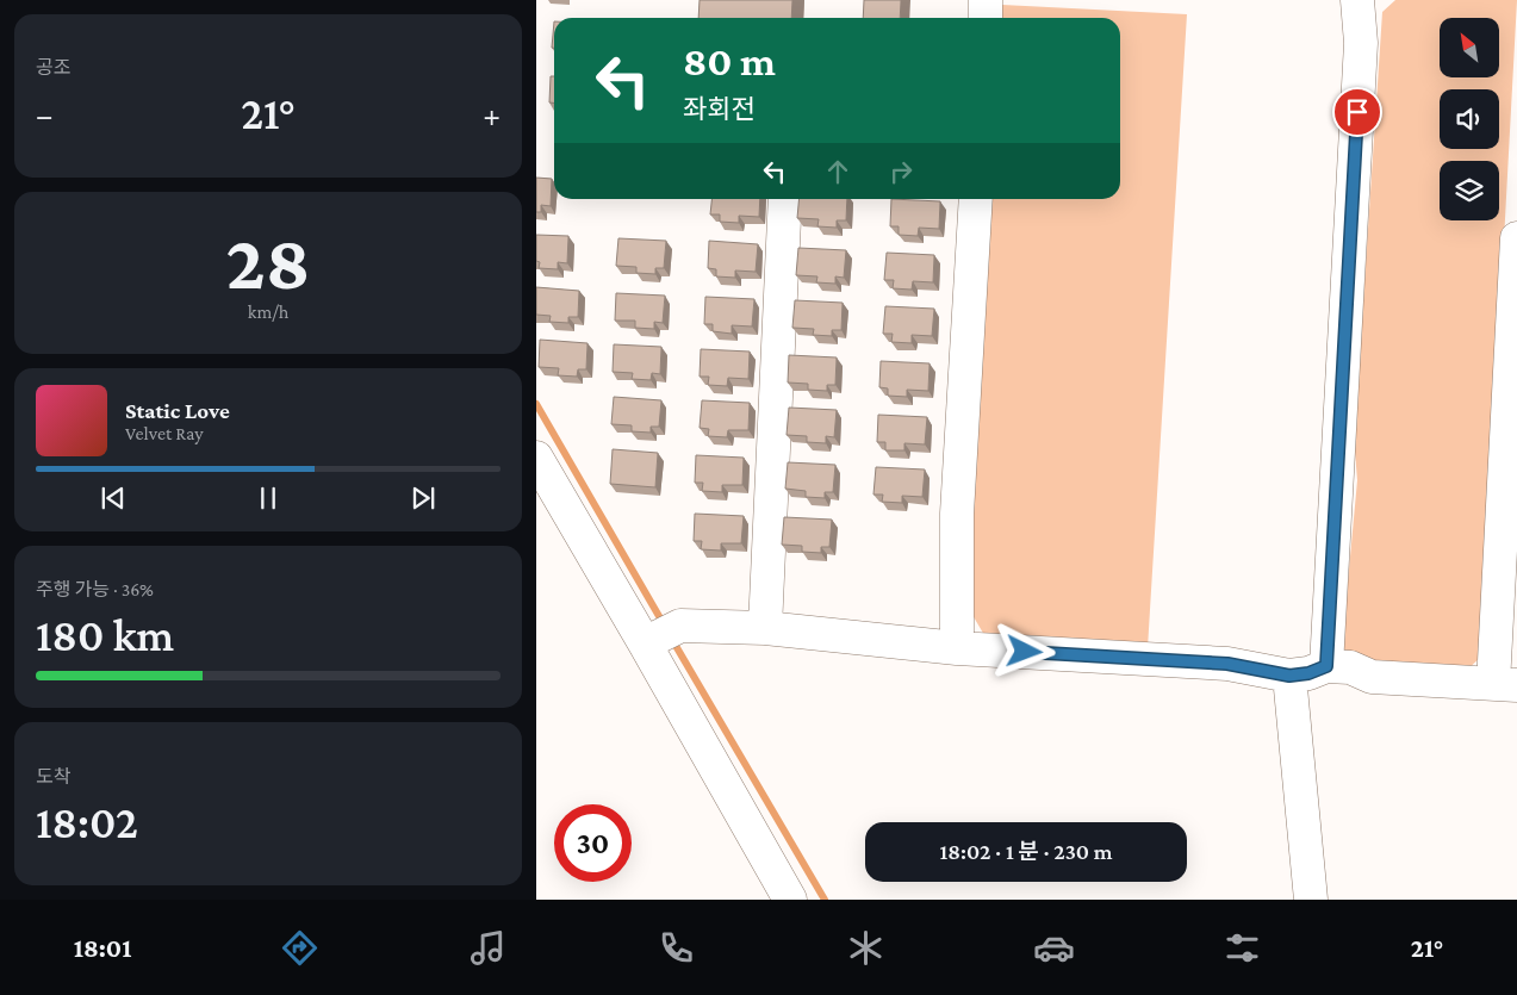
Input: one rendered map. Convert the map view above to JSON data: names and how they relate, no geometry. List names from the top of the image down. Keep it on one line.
{"north":"top left","page":{"tile":["공조",["28","km/h"],["주행 가능 · 36%","180 km"],["도착","18:02"]],"turn":["80 m","좌회전"],"heat":["−","21°","+"],"song":["Static Love","Velvet Ray"],"limit":"30","trip":"18:02 · 1 분 · 230 m","tabs":["18:01","21°"]}}
